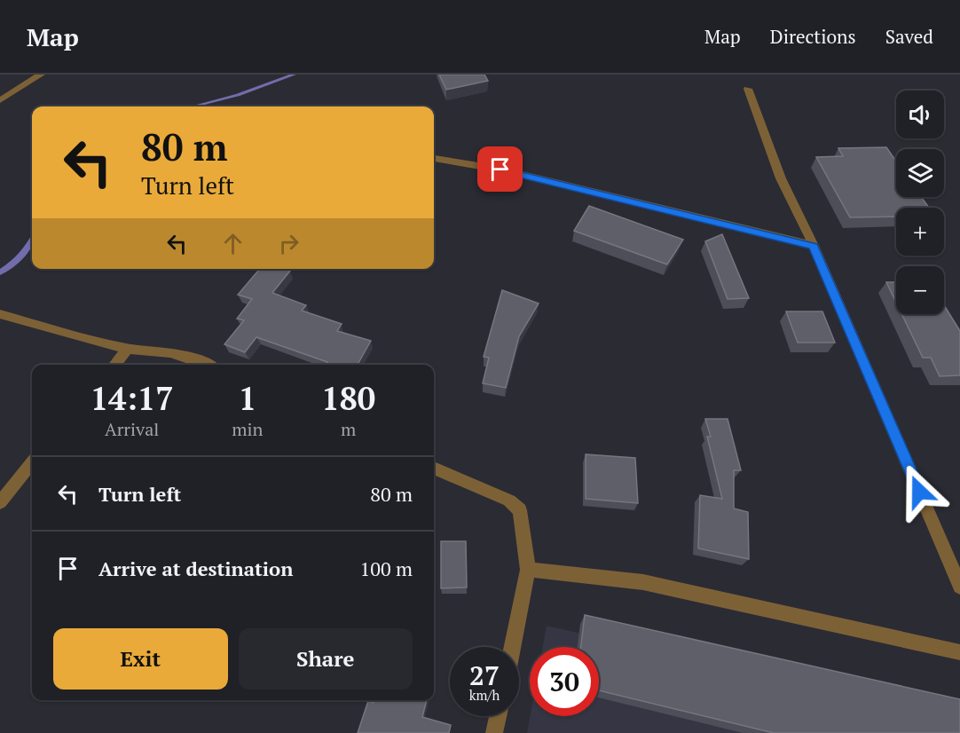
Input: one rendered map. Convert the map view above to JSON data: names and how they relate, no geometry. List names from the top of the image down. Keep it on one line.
{"page":{"header":"Map","nav":["Map","Directions","Saved"],"map_buttons":["+","−"],"turn":["80 m","Turn left"],"eta":["14:17","Arrival","1","min","180","m"],"list":[{"name":"Turn left","value":"80 m"},{"name":"Arrive at destination","value":"100 m"}],"buttons":["Exit","Share"],"speed":"27 km/h","limit":"30"}}
